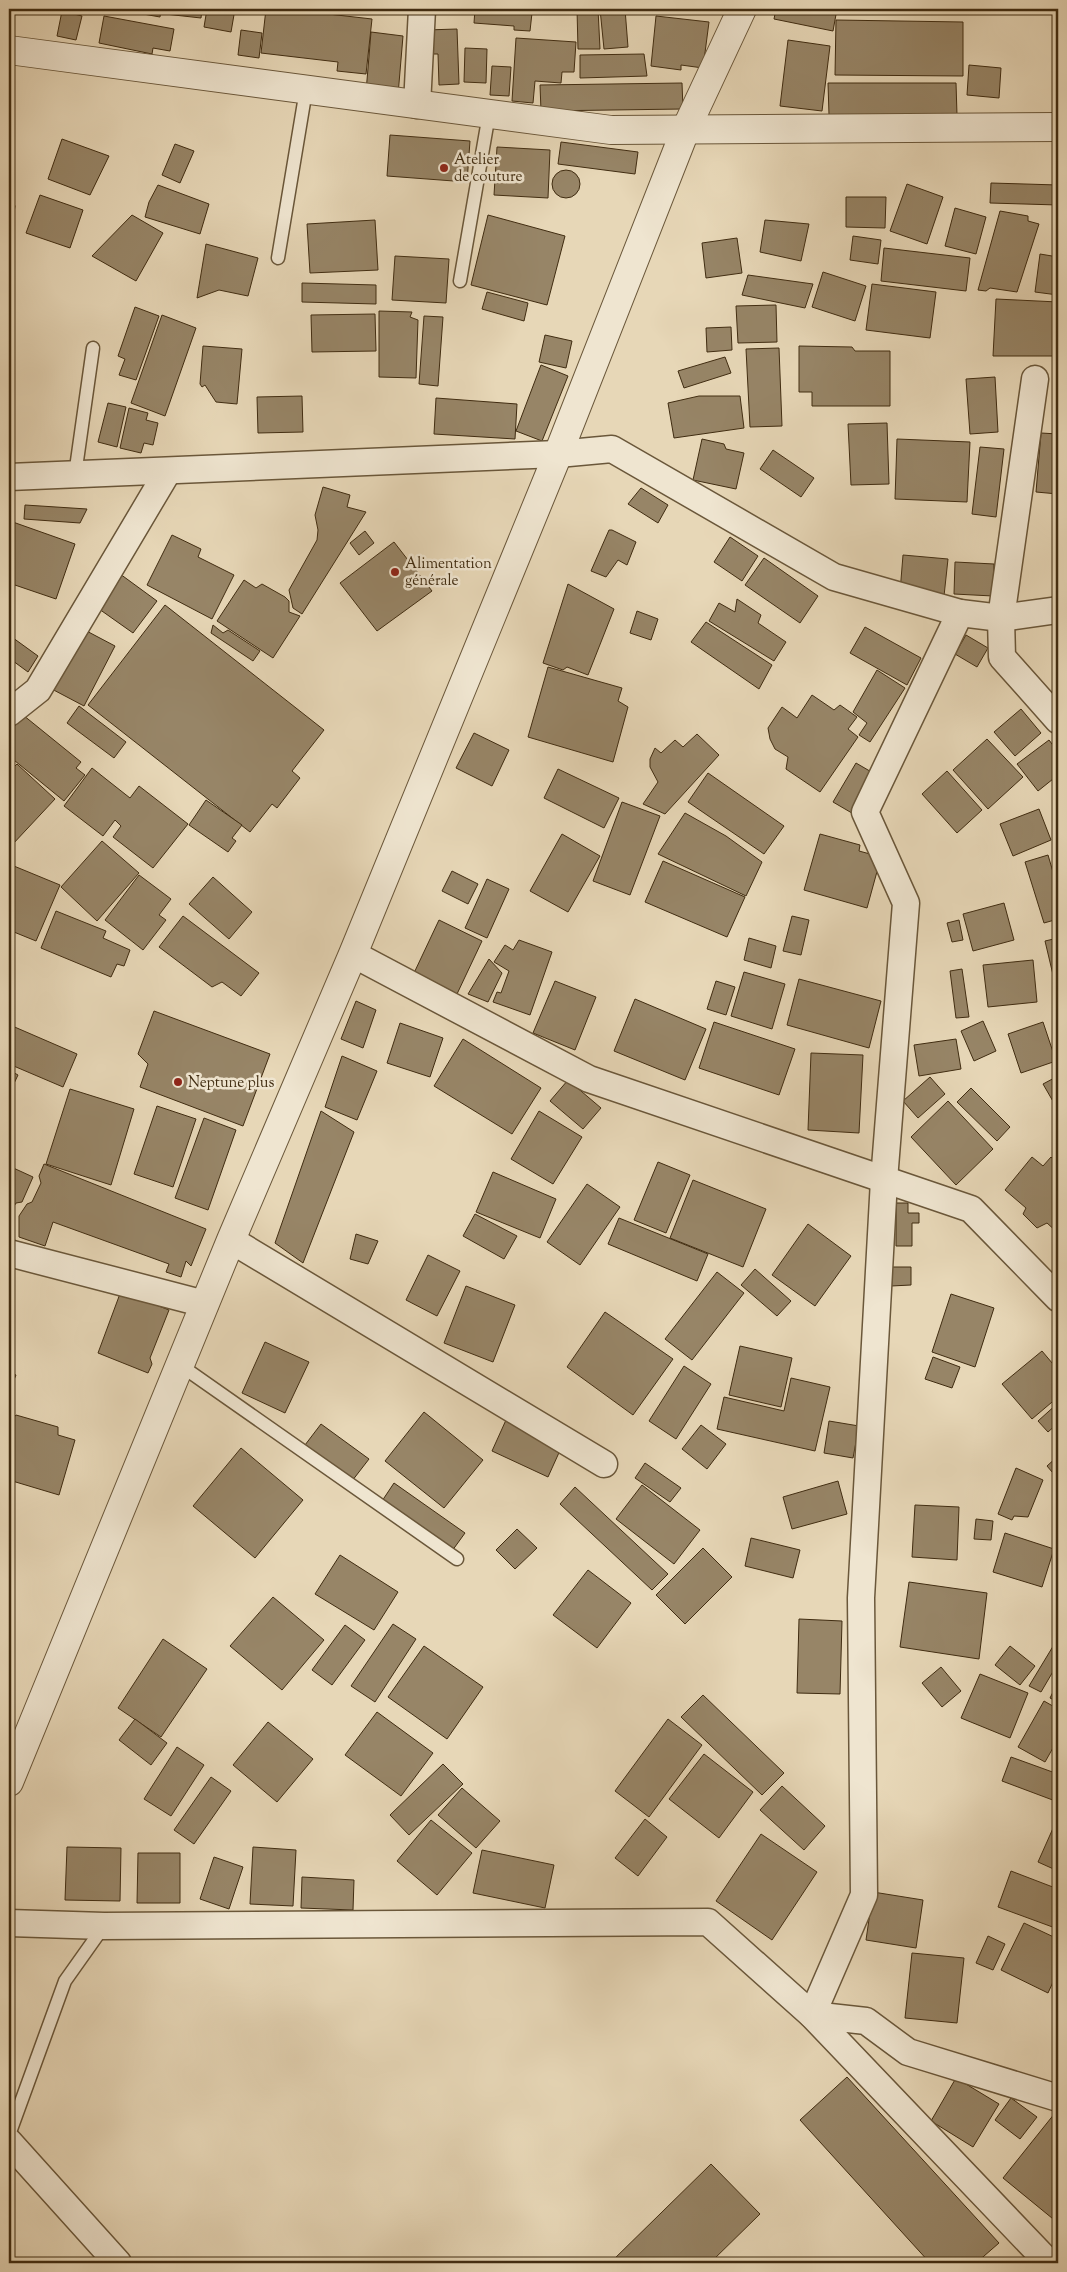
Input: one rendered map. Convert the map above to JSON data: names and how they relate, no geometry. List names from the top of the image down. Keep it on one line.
{"places":["Atelier de couture","Alimentation générale","Neptune plus"]}
